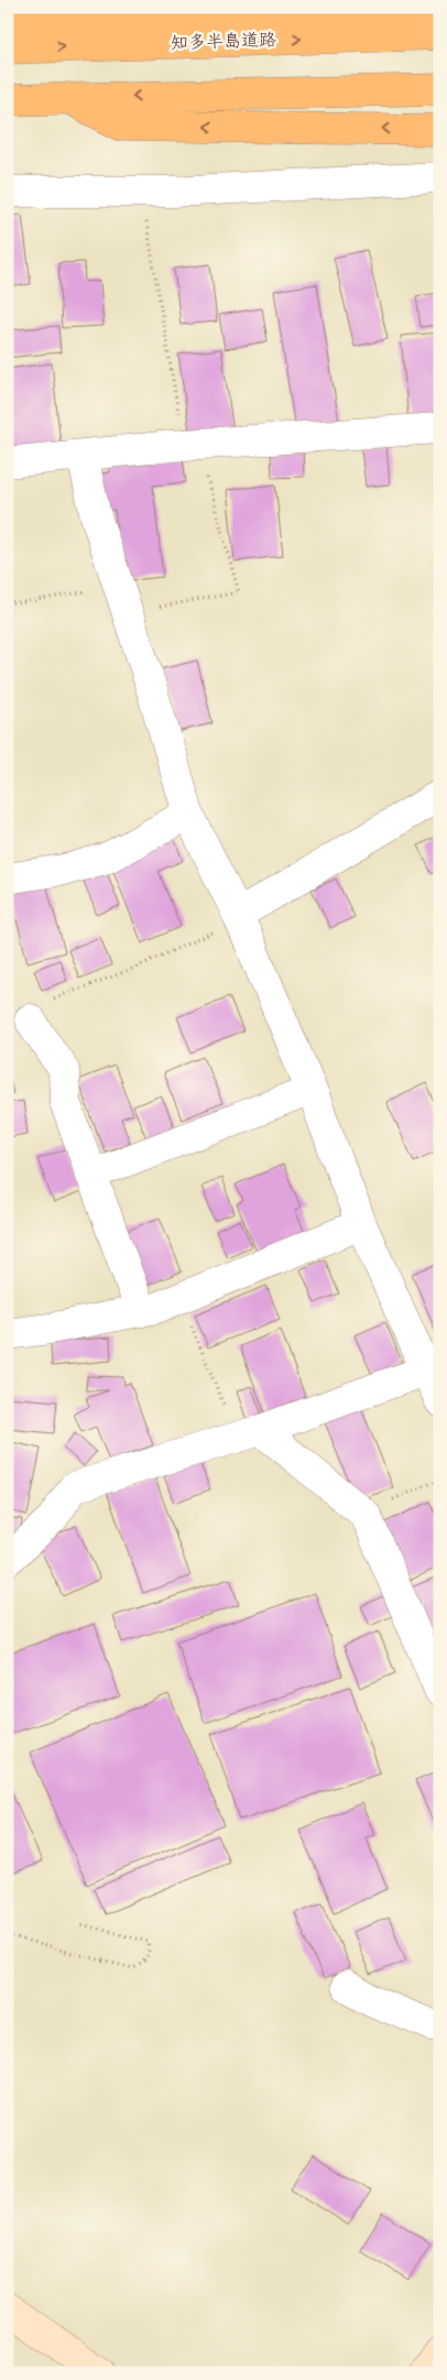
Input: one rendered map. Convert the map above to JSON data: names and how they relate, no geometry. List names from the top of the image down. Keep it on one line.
{"streets":{"highway":["知多半島道路"]}}
